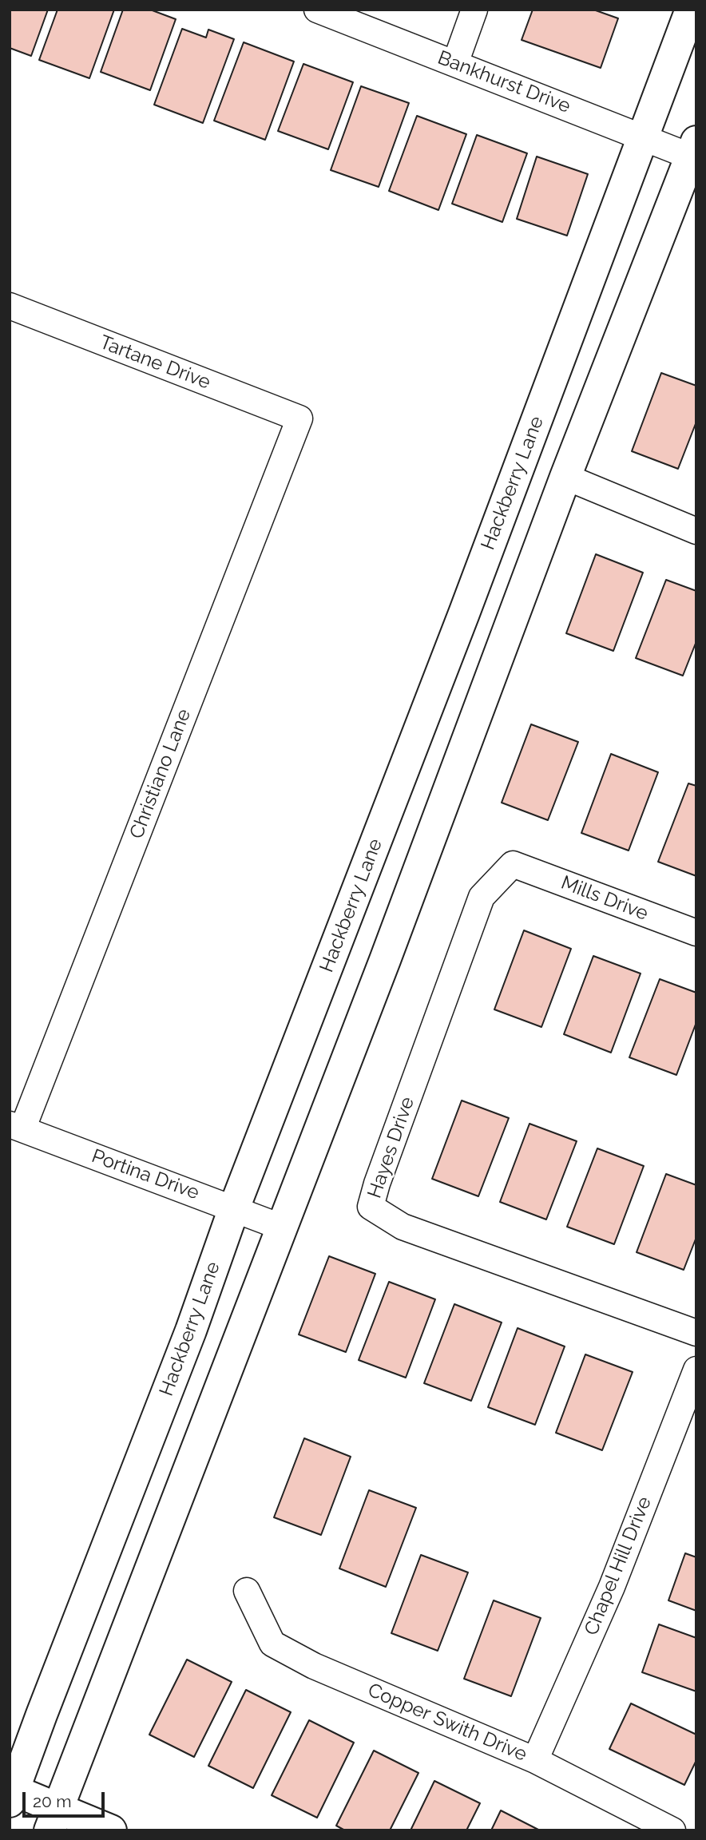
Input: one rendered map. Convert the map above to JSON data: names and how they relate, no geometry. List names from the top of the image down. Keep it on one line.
{"streets":{"street":["Bankhurst Drive","Tartane Drive","Hackberry Lane","Christiano Lane","Mills Drive","Hayes Drive","Portina Drive","Chapel Hill Drive","Copper Swith Drive"]},"crossings":[["Bankhurst Drive","Hackberry Lane"],["Tartane Drive","Christiano Lane"],["Hackberry Lane","Portina Drive"],["Christiano Lane","Portina Drive"],["Mills Drive","Hayes Drive"],["Chapel Hill Drive","Copper Swith Drive"]],"scale_bar":"20 m"}
